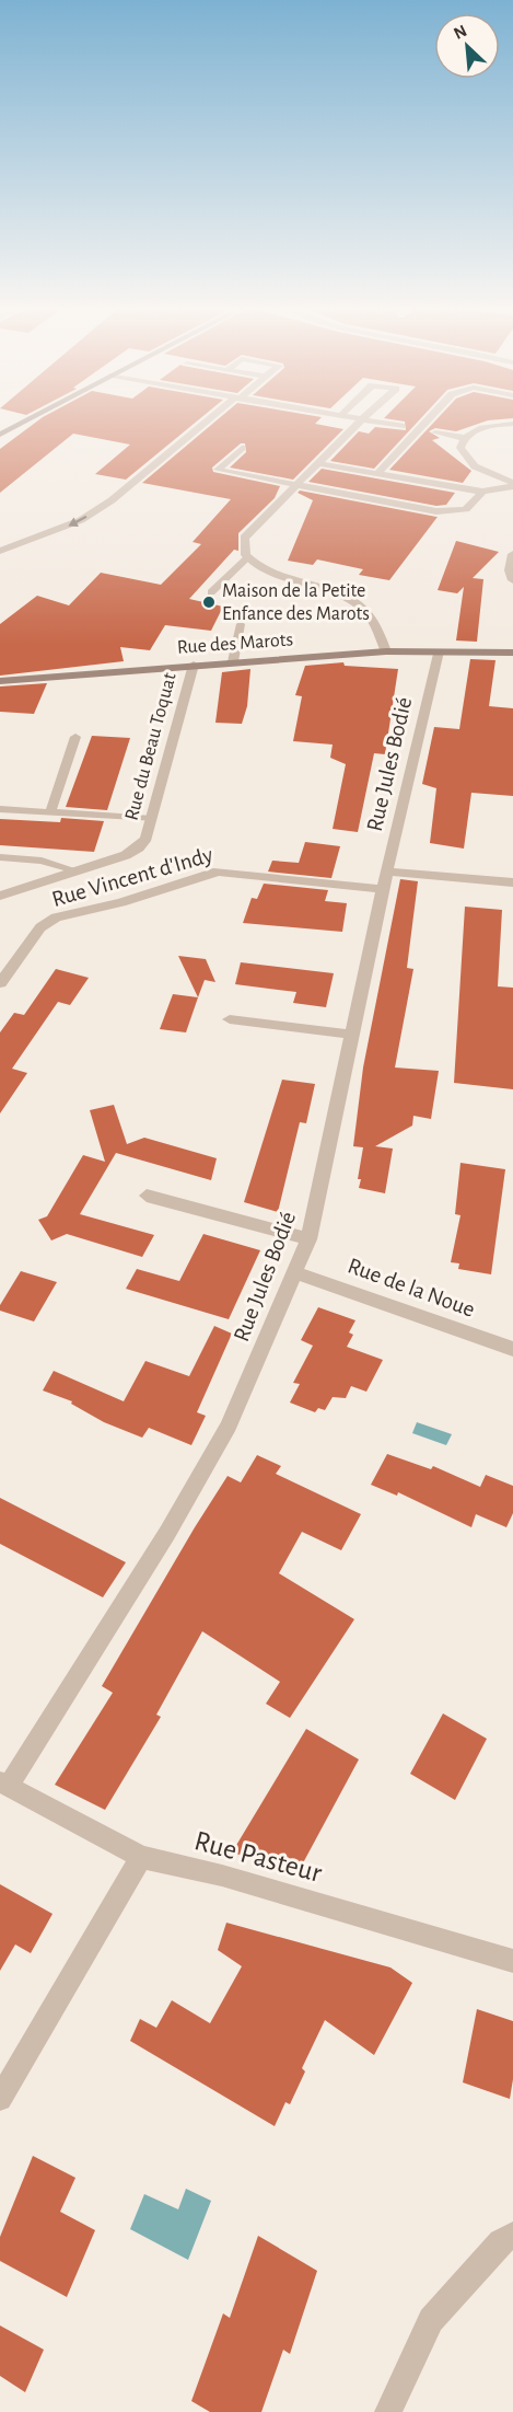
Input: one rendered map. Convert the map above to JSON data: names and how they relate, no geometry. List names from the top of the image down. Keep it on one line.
{"streets":{"street":["Rue des Marots","Rue du Beau Toquat","Rue Jules Bodié","Rue Vincent d'Indy","Rue de la Noue","Rue Pasteur"]},"crossings":[["Rue des Marots","Rue du Beau Toquat"],["Rue des Marots","Rue Jules Bodié"],["Rue Jules Bodié","Rue Vincent d'Indy"],["Rue Jules Bodié","Rue de la Noue"],["Rue Jules Bodié","Rue Pasteur"]],"places":["Maison de la Petite Enfance des Marots"],"north":"top left"}
